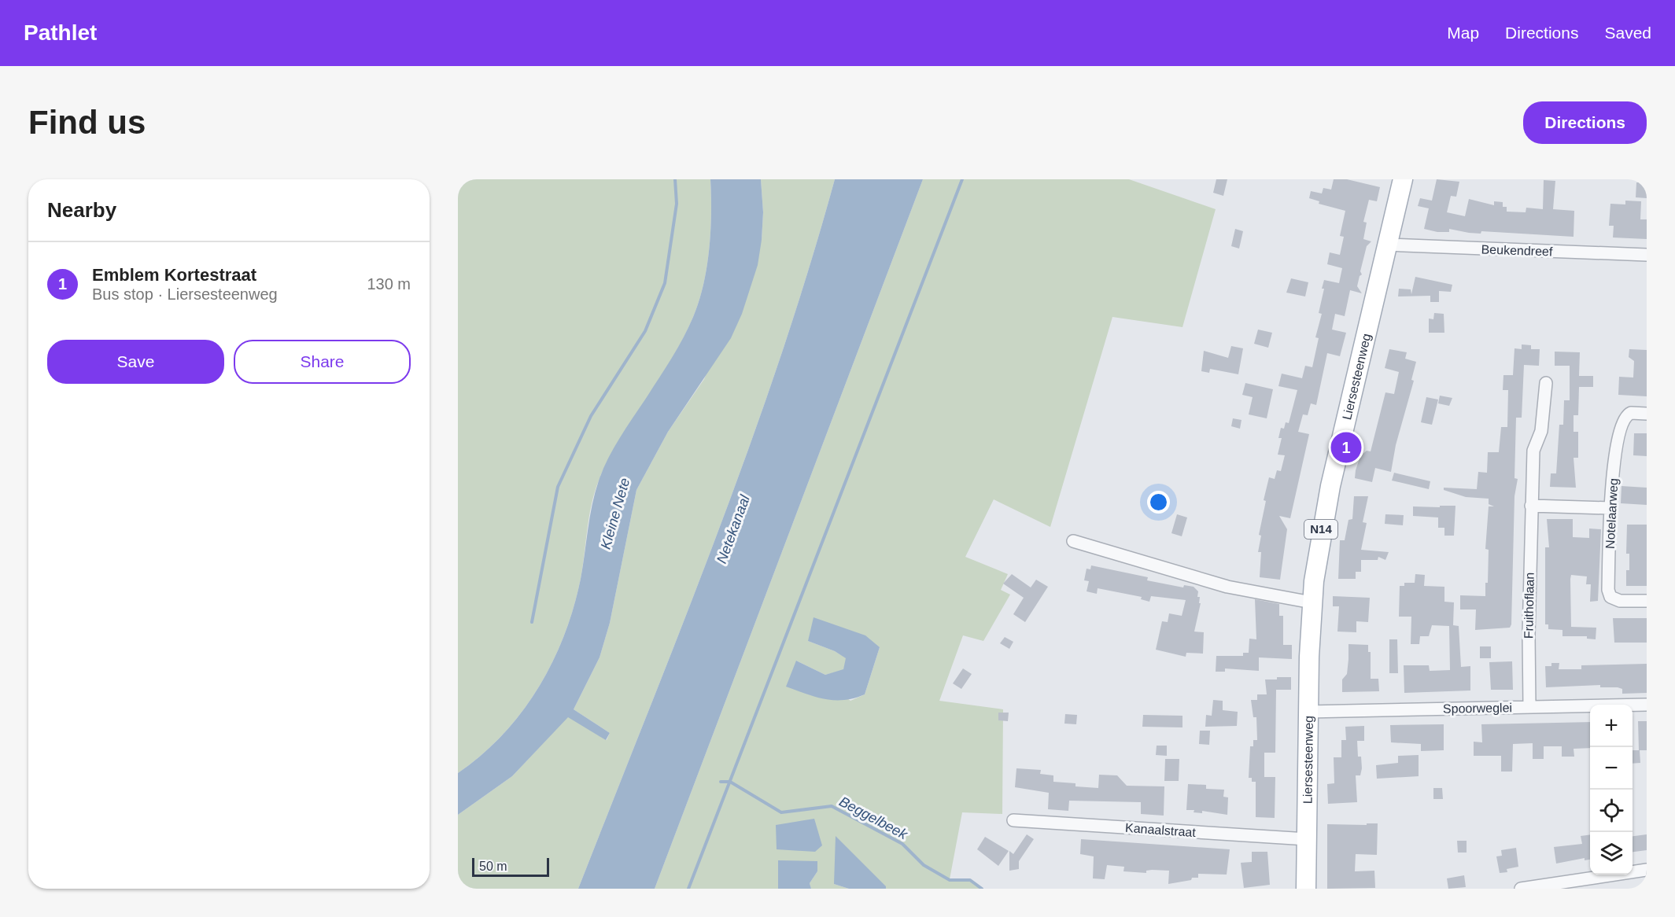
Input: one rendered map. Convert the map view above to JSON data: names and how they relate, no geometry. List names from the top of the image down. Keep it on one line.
{"streets":{"main road":["Liersesteenweg","N14"],"street":["Beukendreef","Notelaarweg","Fruithoflaan","Spoorweglei","Kanaalstraat"]},"crossings":[["Beukendreef","Liersesteenweg"],["Liersesteenweg","Spoorweglei"],["Liersesteenweg","Kanaalstraat"],["Fruithoflaan","Spoorweglei"]],"water":["Kleine Nete","Netekanaal","Beggelbeek"],"scale_bar":"50 m","page":{"header":"Pathlet","nav":["Map","Directions","Saved"],"buttons":["Directions",["Save","Share"]],"title":"Find us","heading":"Nearby","list":[{"mark":"1","name":"Emblem Kortestraat","note":"Bus stop · Liersesteenweg","value":"130 m"}],"pins":"1","map_buttons":["+","−"],"scale":"50 m"}}
